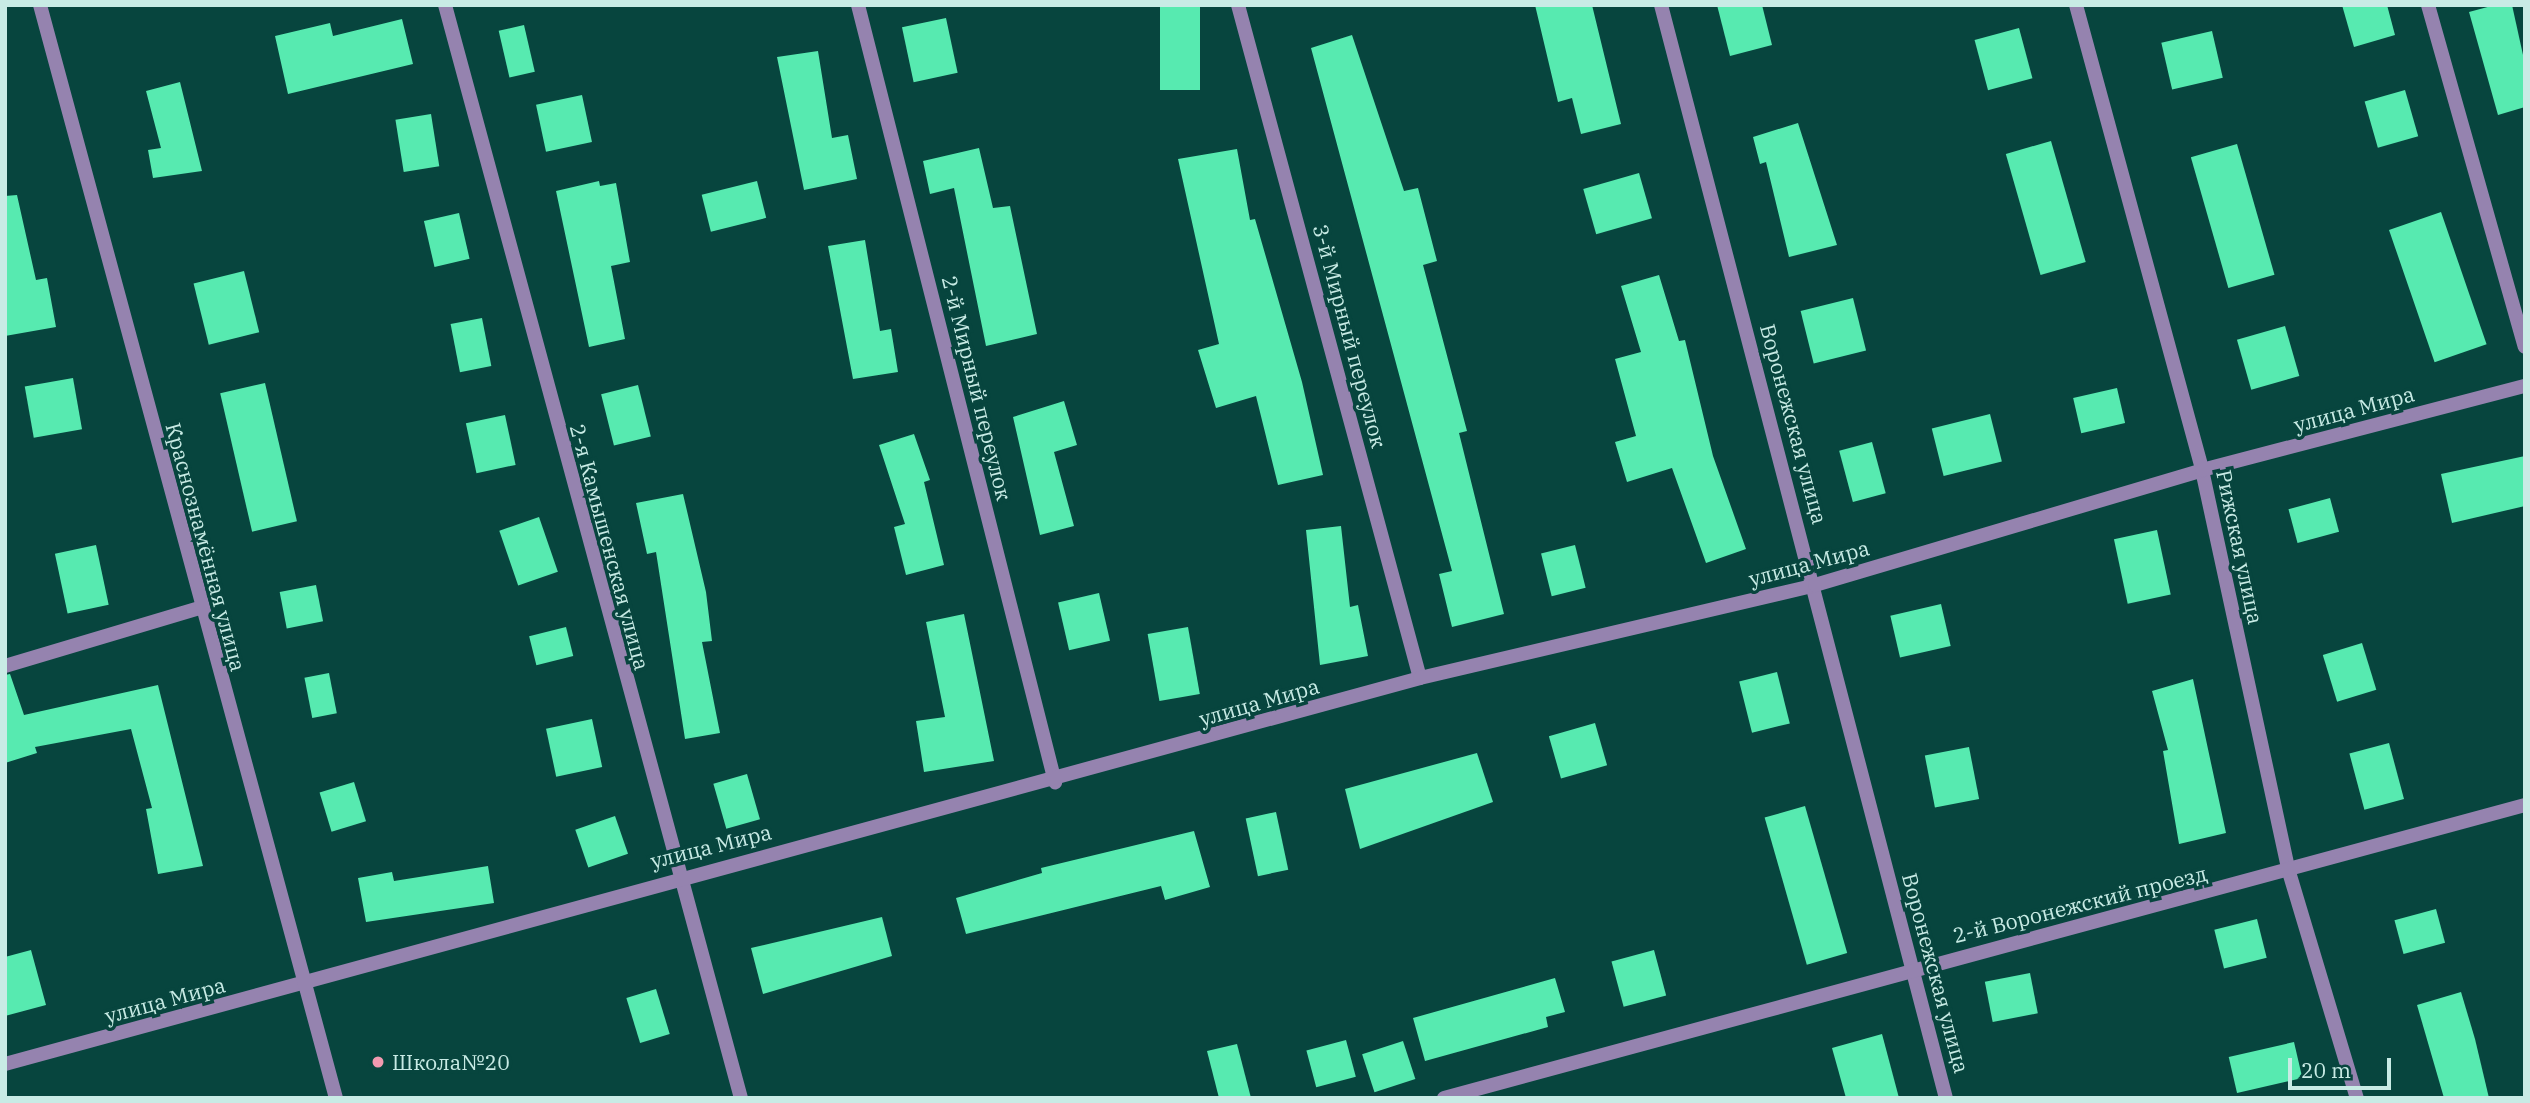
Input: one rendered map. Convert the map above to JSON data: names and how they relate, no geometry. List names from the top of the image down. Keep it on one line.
{"streets":{"street":["3-й Мирный переулок","2-й Мирный переулок","улица Мира","Воронежская улица","Краснознамённая улица","2-я Камышенская улица","Рижская улица","2-й Воронежский проезд"]},"crossings":[["3-й Мирный переулок","улица Мира"],["2-й Мирный переулок","улица Мира"],["улица Мира","Воронежская улица"],["улица Мира","Краснознамённая улица"],["улица Мира","2-я Камышенская улица"],["улица Мира","Рижская улица"],["Воронежская улица","2-й Воронежский проезд"],["Рижская улица","2-й Воронежский проезд"]],"places":["Школа№20"],"scale_bar":"20 m"}
